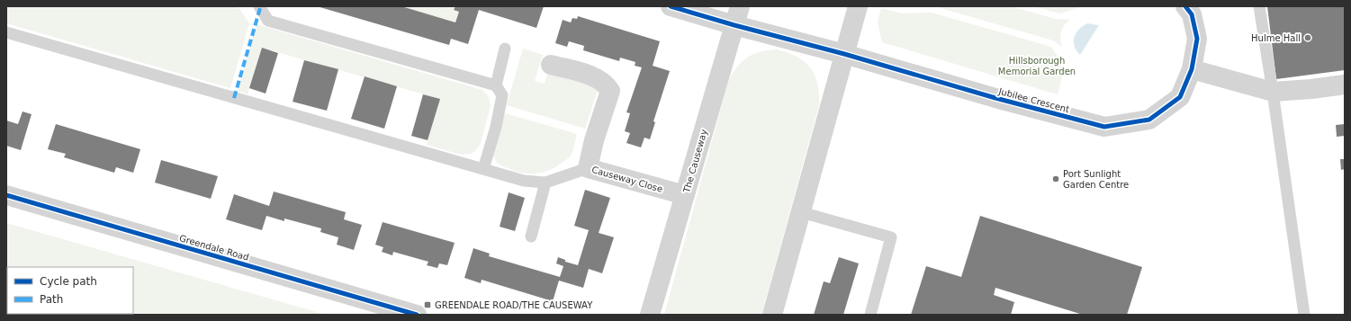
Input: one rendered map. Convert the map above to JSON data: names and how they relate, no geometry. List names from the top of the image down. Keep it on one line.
{"streets":{"street":["Jubilee Crescent","The Causeway","Causeway Close","Greendale Road"]},"crossings":[["Jubilee Crescent","The Causeway"],["The Causeway","Causeway Close"]],"parks":["Hillsborough Memorial Garden"],"places":{"other":["Hulme Hall","Port Sunlight Garden Centre"],"transit":["GREENDALE ROAD/THE CAUSEWAY"]},"legend":["Cycle path","Path"]}
